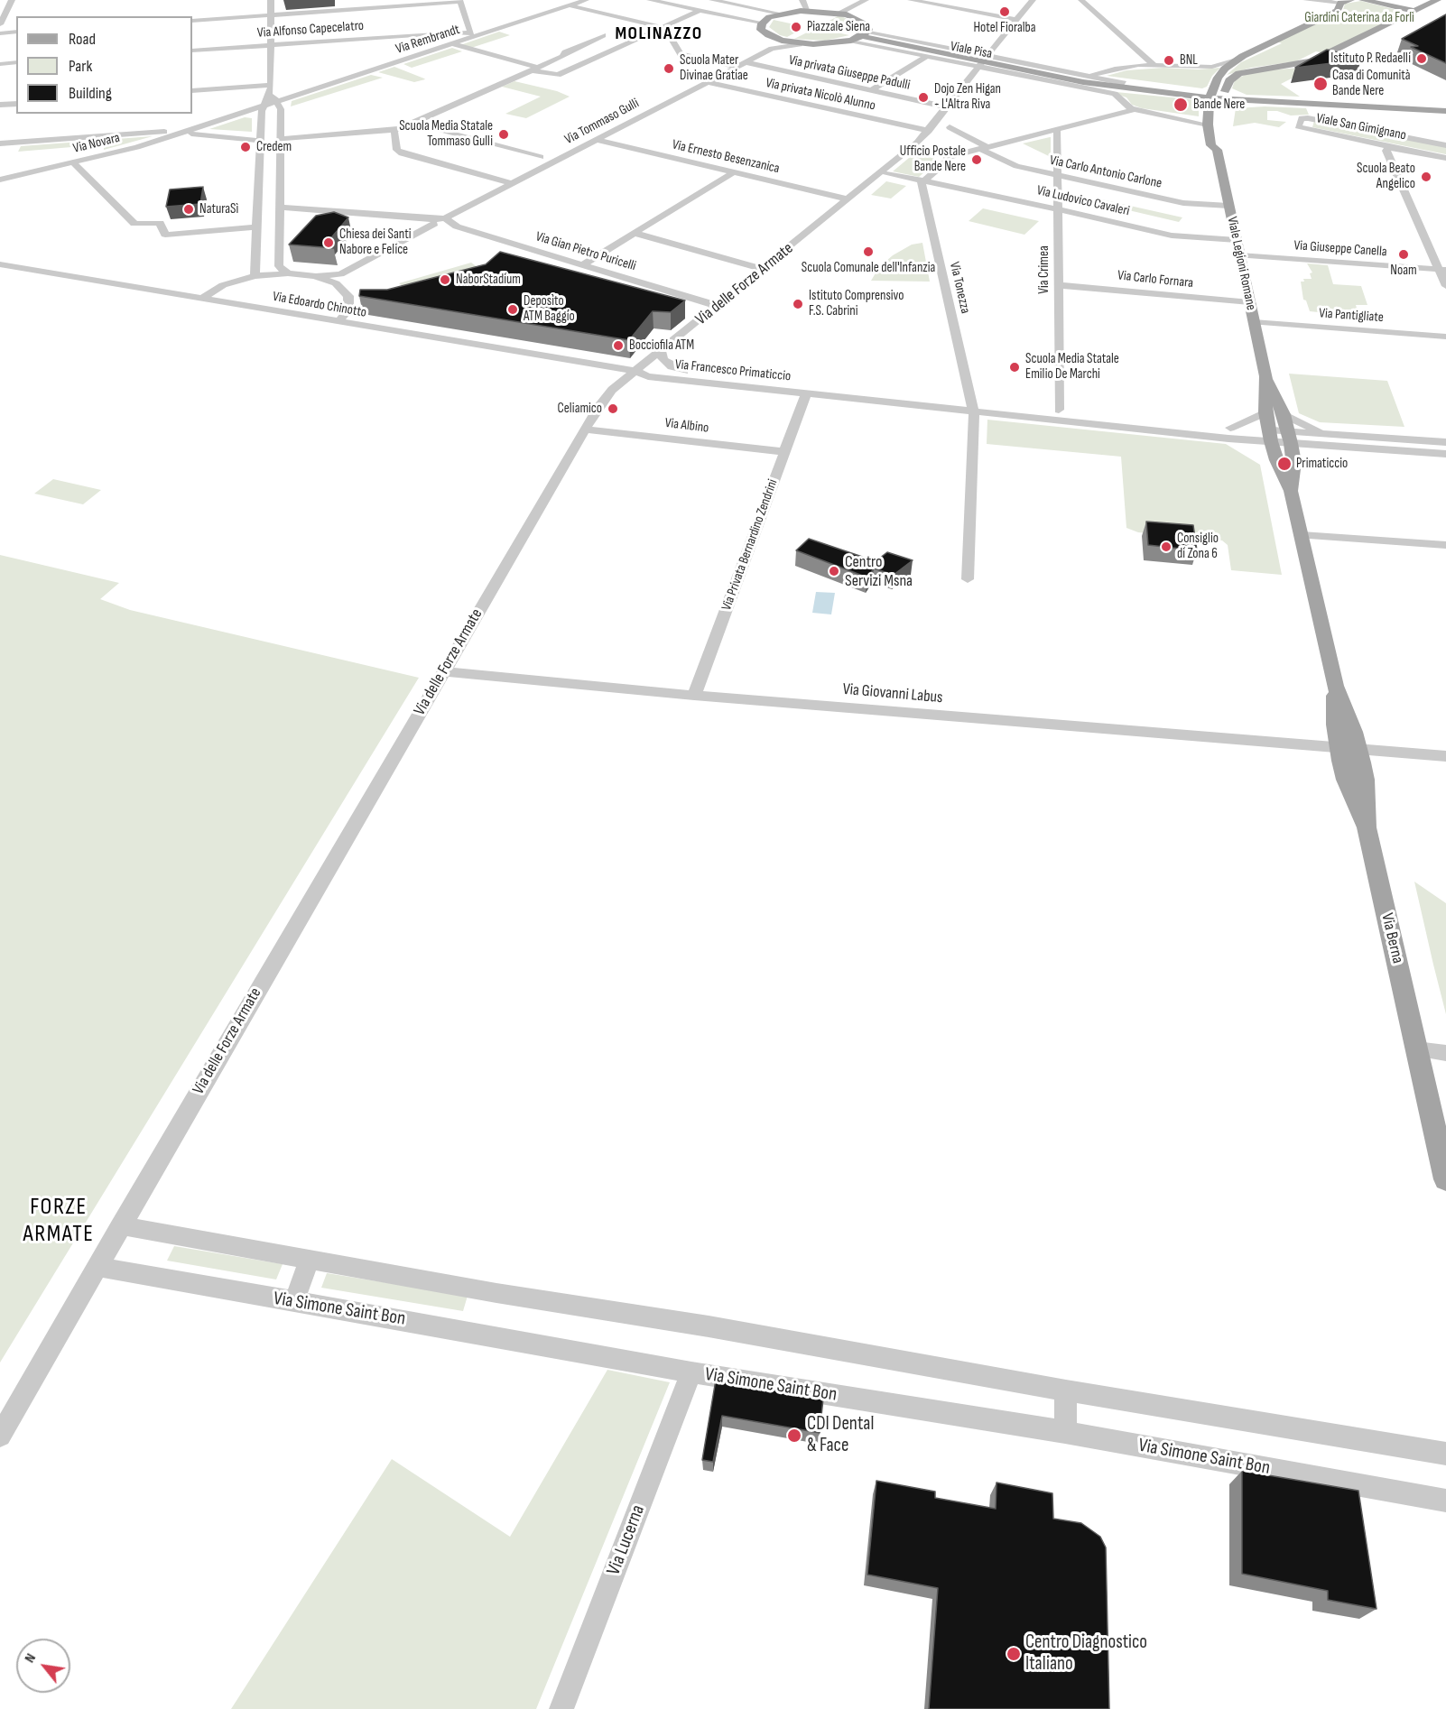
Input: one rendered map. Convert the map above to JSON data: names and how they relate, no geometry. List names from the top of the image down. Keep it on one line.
{"streets":{"main road":["Viale Pisa","Viale Legioni Romane","Via Berna"],"street":["Via Alfonso Capecelatro","Via Rembrandt","Via privata Giuseppe Padulli","Via privata Nicolò Alunno","Via Tommaso Gulli","Viale San Gimignano","Via Novara","Via Ernesto Besenzanica","Via Carlo Antonio Carlone","Via Ludovico Cavaleri","Via Giuseppe Canella","Via Gian Pietro Puricelli","Via Crimea","Via Carlo Fornara","Via delle Forze Armate","Via Tonezza","Via Edoardo Chinotto","Via Pantigliate","Via Francesco Primaticcio","Via Albino","Via Privata Bernardino Zendrini","Via Giovanni Labus","Via Simone Saint Bon","Via Lucerna"]},"crossings":[["Via Alfonso Capecelatro","Via Rembrandt"],["Via Rembrandt","Via Novara"],["Viale Pisa","Via delle Forze Armate"],["Via privata Giuseppe Padulli","Via Tommaso Gulli"],["Via privata Giuseppe Padulli","Via delle Forze Armate"],["Via privata Nicolò Alunno","Via Tommaso Gulli"],["Via privata Nicolò Alunno","Via delle Forze Armate"],["Via Tommaso Gulli","Via Ernesto Besenzanica"],["Via Tommaso Gulli","Via Gian Pietro Puricelli"],["Via Ernesto Besenzanica","Via delle Forze Armate"],["Via Carlo Antonio Carlone","Viale Legioni Romane"],["Via Carlo Antonio Carlone","Via Crimea"],["Via Ludovico Cavaleri","Viale Legioni Romane"],["Via Ludovico Cavaleri","Via Crimea"],["Via Ludovico Cavaleri","Via Tonezza"],["Via Giuseppe Canella","Viale Legioni Romane"],["Via Gian Pietro Puricelli","Via delle Forze Armate"],["Viale Legioni Romane","Via Carlo Fornara"],["Viale Legioni Romane","Via Pantigliate"],["Viale Legioni Romane","Via Francesco Primaticcio"],["Viale Legioni Romane","Via Giovanni Labus"],["Viale Legioni Romane","Via Berna"],["Via Crimea","Via Carlo Fornara"],["Via Crimea","Via Francesco Primaticcio"],["Via delle Forze Armate","Via Edoardo Chinotto"],["Via delle Forze Armate","Via Francesco Primaticcio"],["Via delle Forze Armate","Via Albino"],["Via delle Forze Armate","Via Giovanni Labus"],["Via delle Forze Armate","Via Simone Saint Bon"],["Via Tonezza","Via Francesco Primaticcio"],["Via Edoardo Chinotto","Via Francesco Primaticcio"],["Via Francesco Primaticcio","Via Privata Bernardino Zendrini"],["Via Albino","Via Privata Bernardino Zendrini"],["Via Privata Bernardino Zendrini","Via Giovanni Labus"],["Via Giovanni Labus","Via Berna"],["Via Simone Saint Bon","Via Lucerna"]],"districts":["MOLINAZZO","FORZE ARMATE"],"parks":["Giardini Caterina da Forlì"],"places":["Hotel Fioralba","Piazzale Siena","Istituto P. Redaelli","BNL","Scuola Mater Divinae Gratiae","Casa di Comunità Bande Nere","Dojo Zen Higan - L'Altra Riva","Bande Nere","Scuola Media Statale Tommaso Gulli","Credem","Ufficio Postale Bande Nere","Scuola Beato Angelico","NaturaSì","Chiesa dei Santi Nabore e Felice","Scuola Comunale dell'Infanzia","Noam","NaborStadium","Istituto Comprensivo F.S. Cabrini","Deposito ATM Baggio","Bocciofila ATM","Scuola Media Statale Emilio De Marchi","Celiamico","Primaticcio","Consiglio di Zona 6","Centro Servizi Msna","CDI Dental & Face","Centro Diagnostico Italiano"],"legend":["Road","Park","Building"],"north":"top left"}
